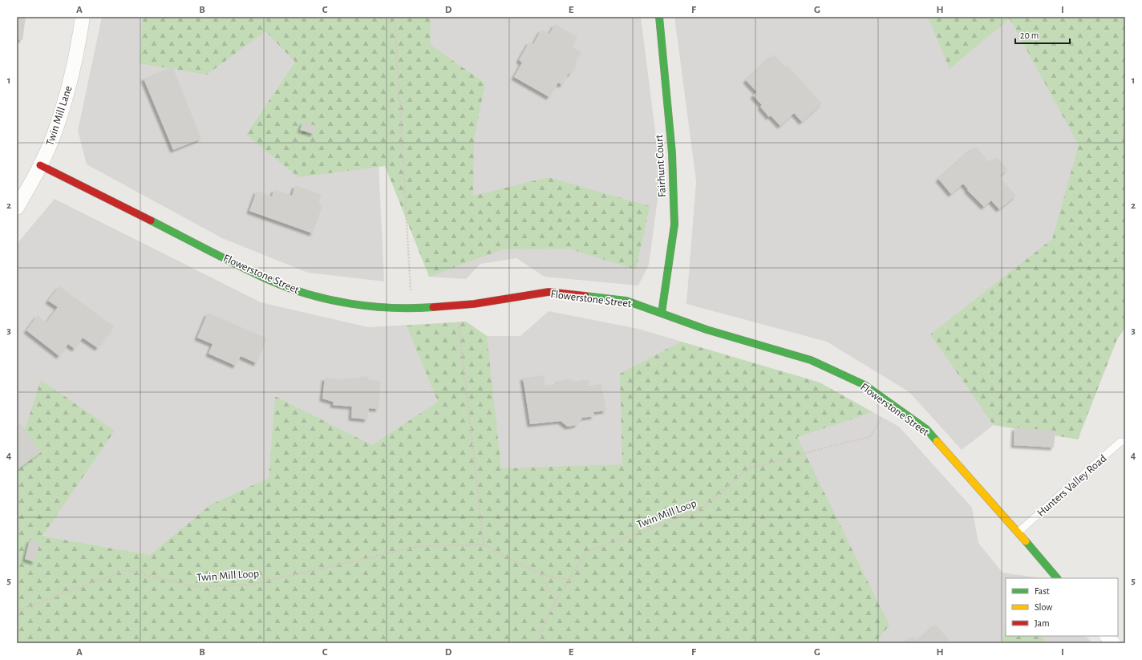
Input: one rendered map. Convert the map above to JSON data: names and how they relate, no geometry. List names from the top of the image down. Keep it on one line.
{"streets":{"street":["Twin Mill Lane","Fairhunt Court","Flowerstone Street"],"lane":["Hunters Valley Road"],"path":["Twin Mill Loop"]},"crossings":[["Twin Mill Lane","Flowerstone Street"],["Fairhunt Court","Flowerstone Street"],["Flowerstone Street","Hunters Valley Road"],["Flowerstone Street","Twin Mill Loop"]],"legend":["Fast","Slow","Jam"],"scale_bar":"20 m","grid":{"columns":["A","B","C","D","E","F","G","H","I"],"rows":["1","2","3","4","5"]}}
